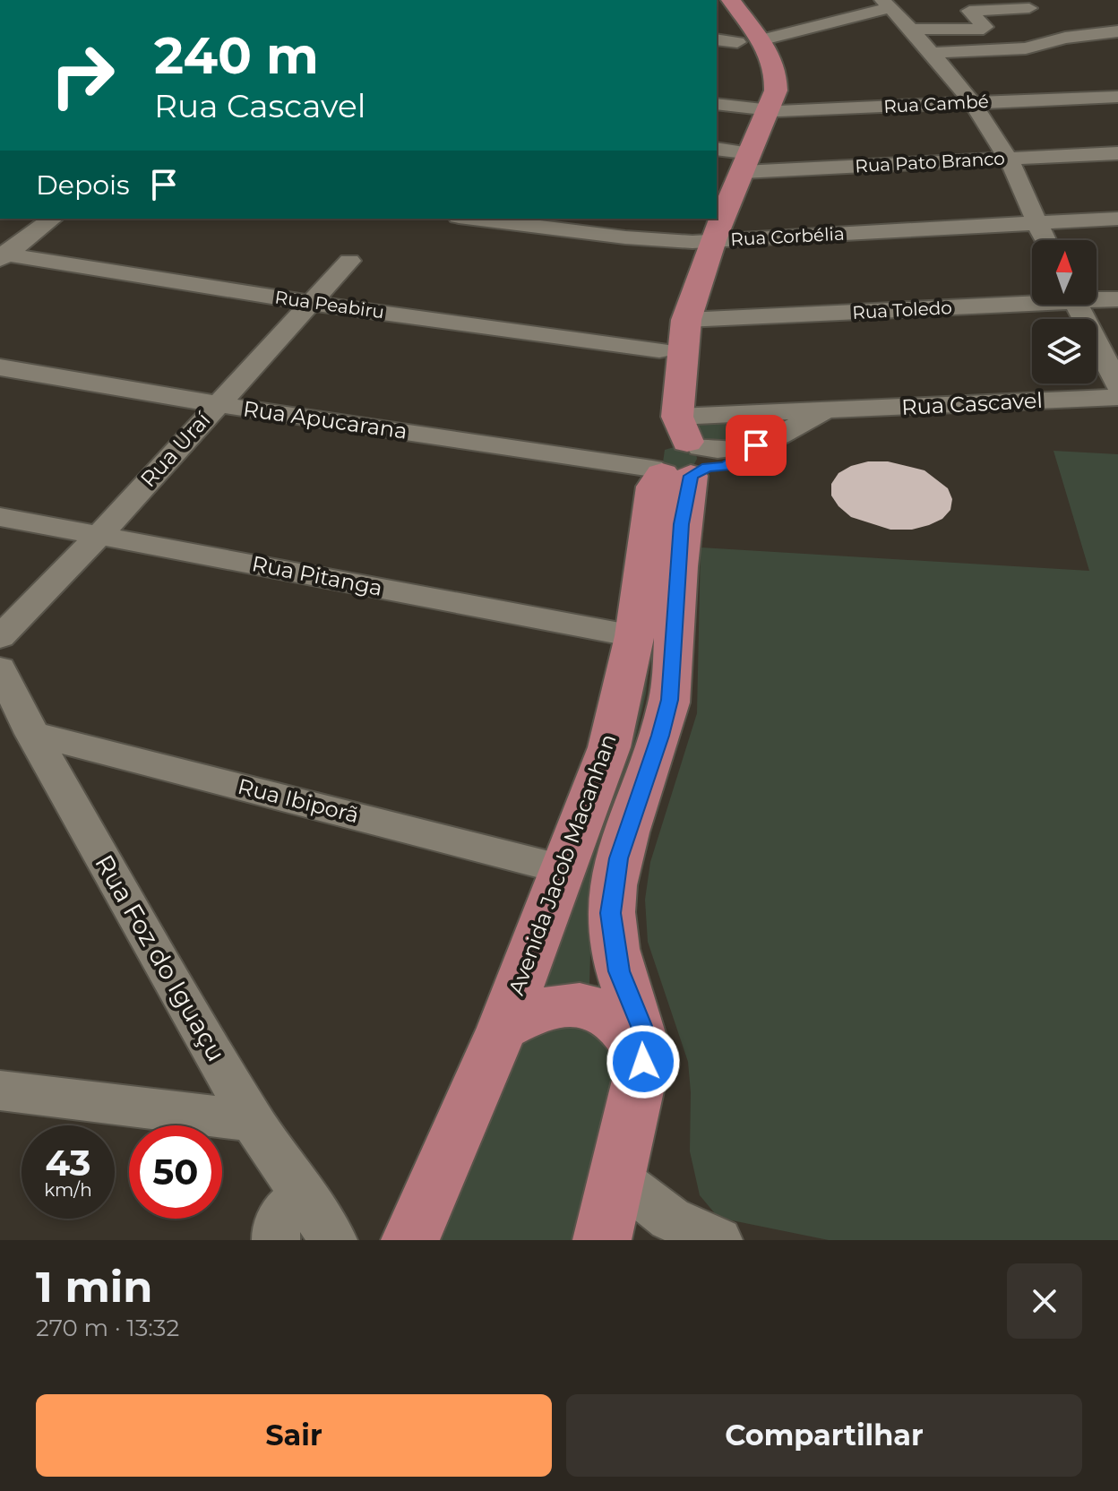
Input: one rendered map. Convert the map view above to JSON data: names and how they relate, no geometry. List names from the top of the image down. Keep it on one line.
{"streets":{"main road":["Avenida Jacob Macanhan"],"street":["Rua Cambé","Rua Pato Branco","Rua Corbélia","Rua Peabiru","Rua Toledo","Rua Cascavel","Rua Apucarana","Rua Uraí","Rua Pitanga","Rua Ibiporã","Rua Foz do Iguaçu"]},"crossings":[["Rua Cambé","Avenida Jacob Macanhan"],["Rua Pato Branco","Avenida Jacob Macanhan"],["Rua Corbélia","Avenida Jacob Macanhan"],["Rua Peabiru","Rua Uraí"],["Rua Peabiru","Avenida Jacob Macanhan"],["Rua Toledo","Avenida Jacob Macanhan"],["Rua Cascavel","Rua Apucarana"],["Rua Cascavel","Avenida Jacob Macanhan"],["Rua Apucarana","Rua Uraí"],["Rua Apucarana","Avenida Jacob Macanhan"],["Rua Uraí","Rua Pitanga"],["Rua Pitanga","Avenida Jacob Macanhan"],["Rua Ibiporã","Avenida Jacob Macanhan"],["Rua Ibiporã","Rua Foz do Iguaçu"]],"north":"top","page":{"turn":["240 m","Rua Cascavel"],"then":"Depois","speed":"43 km/h","limit":"50","heading":["1 min","270 m · 13:32"],"buttons":["Sair","Compartilhar"]}}
